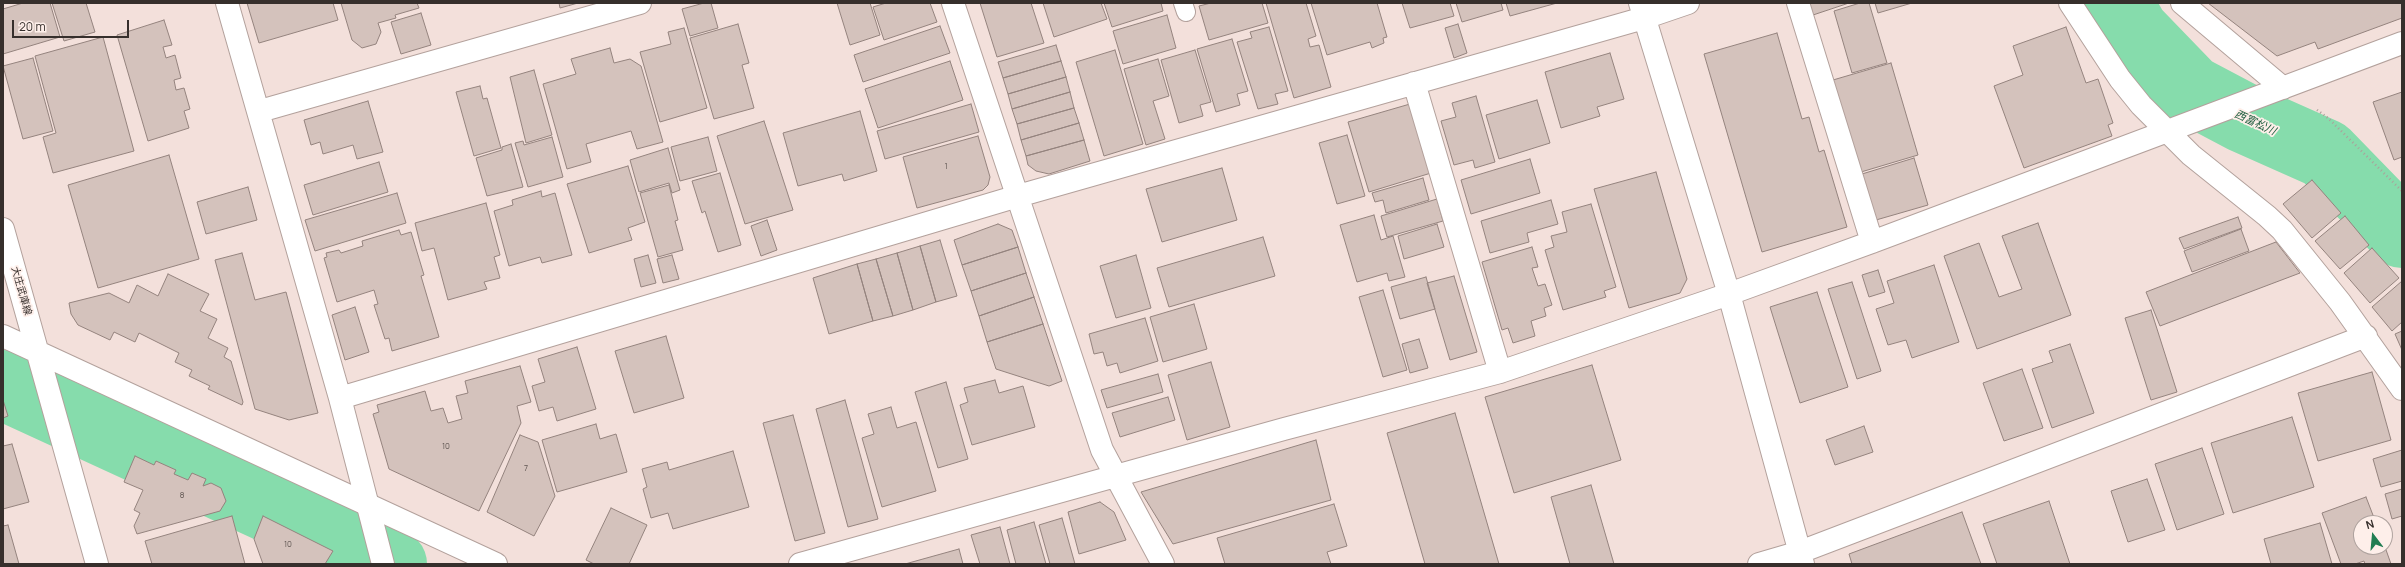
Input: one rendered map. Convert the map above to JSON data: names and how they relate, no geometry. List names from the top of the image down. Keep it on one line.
{"streets":{"street":["大庄武庫線"]},"water":["西富松川"],"house_numbers":["1","10","7","8","10"],"scale_bar":"20 m","north":"top"}
